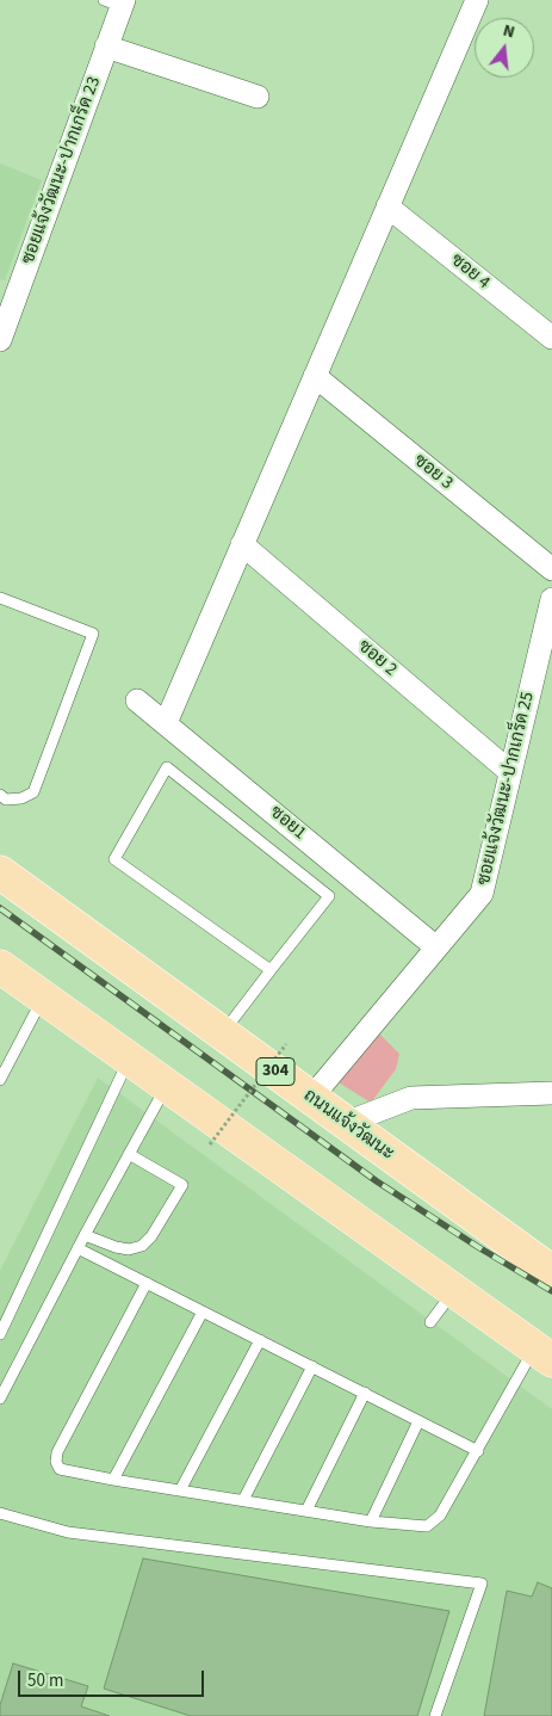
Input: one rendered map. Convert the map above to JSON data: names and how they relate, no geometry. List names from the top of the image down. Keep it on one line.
{"streets":{"main road":["304","ถนนแจ้งวัฒนะ"],"street":["ซอยแจ้งวัฒนะ-ปากเกร็ด 23","ซอย 4","ซอย 3","ซอย 2","ซอยแจ้งวัฒนะ-ปากเกร็ด 25","ซอย1"]},"crossings":[["ซอย 2","ซอยแจ้งวัฒนะ-ปากเกร็ด 25"],["ซอยแจ้งวัฒนะ-ปากเกร็ด 25","ซอย1"],["ซอยแจ้งวัฒนะ-ปากเกร็ด 25","ถนนแจ้งวัฒนะ"]],"scale_bar":"50 m","north":"top"}
